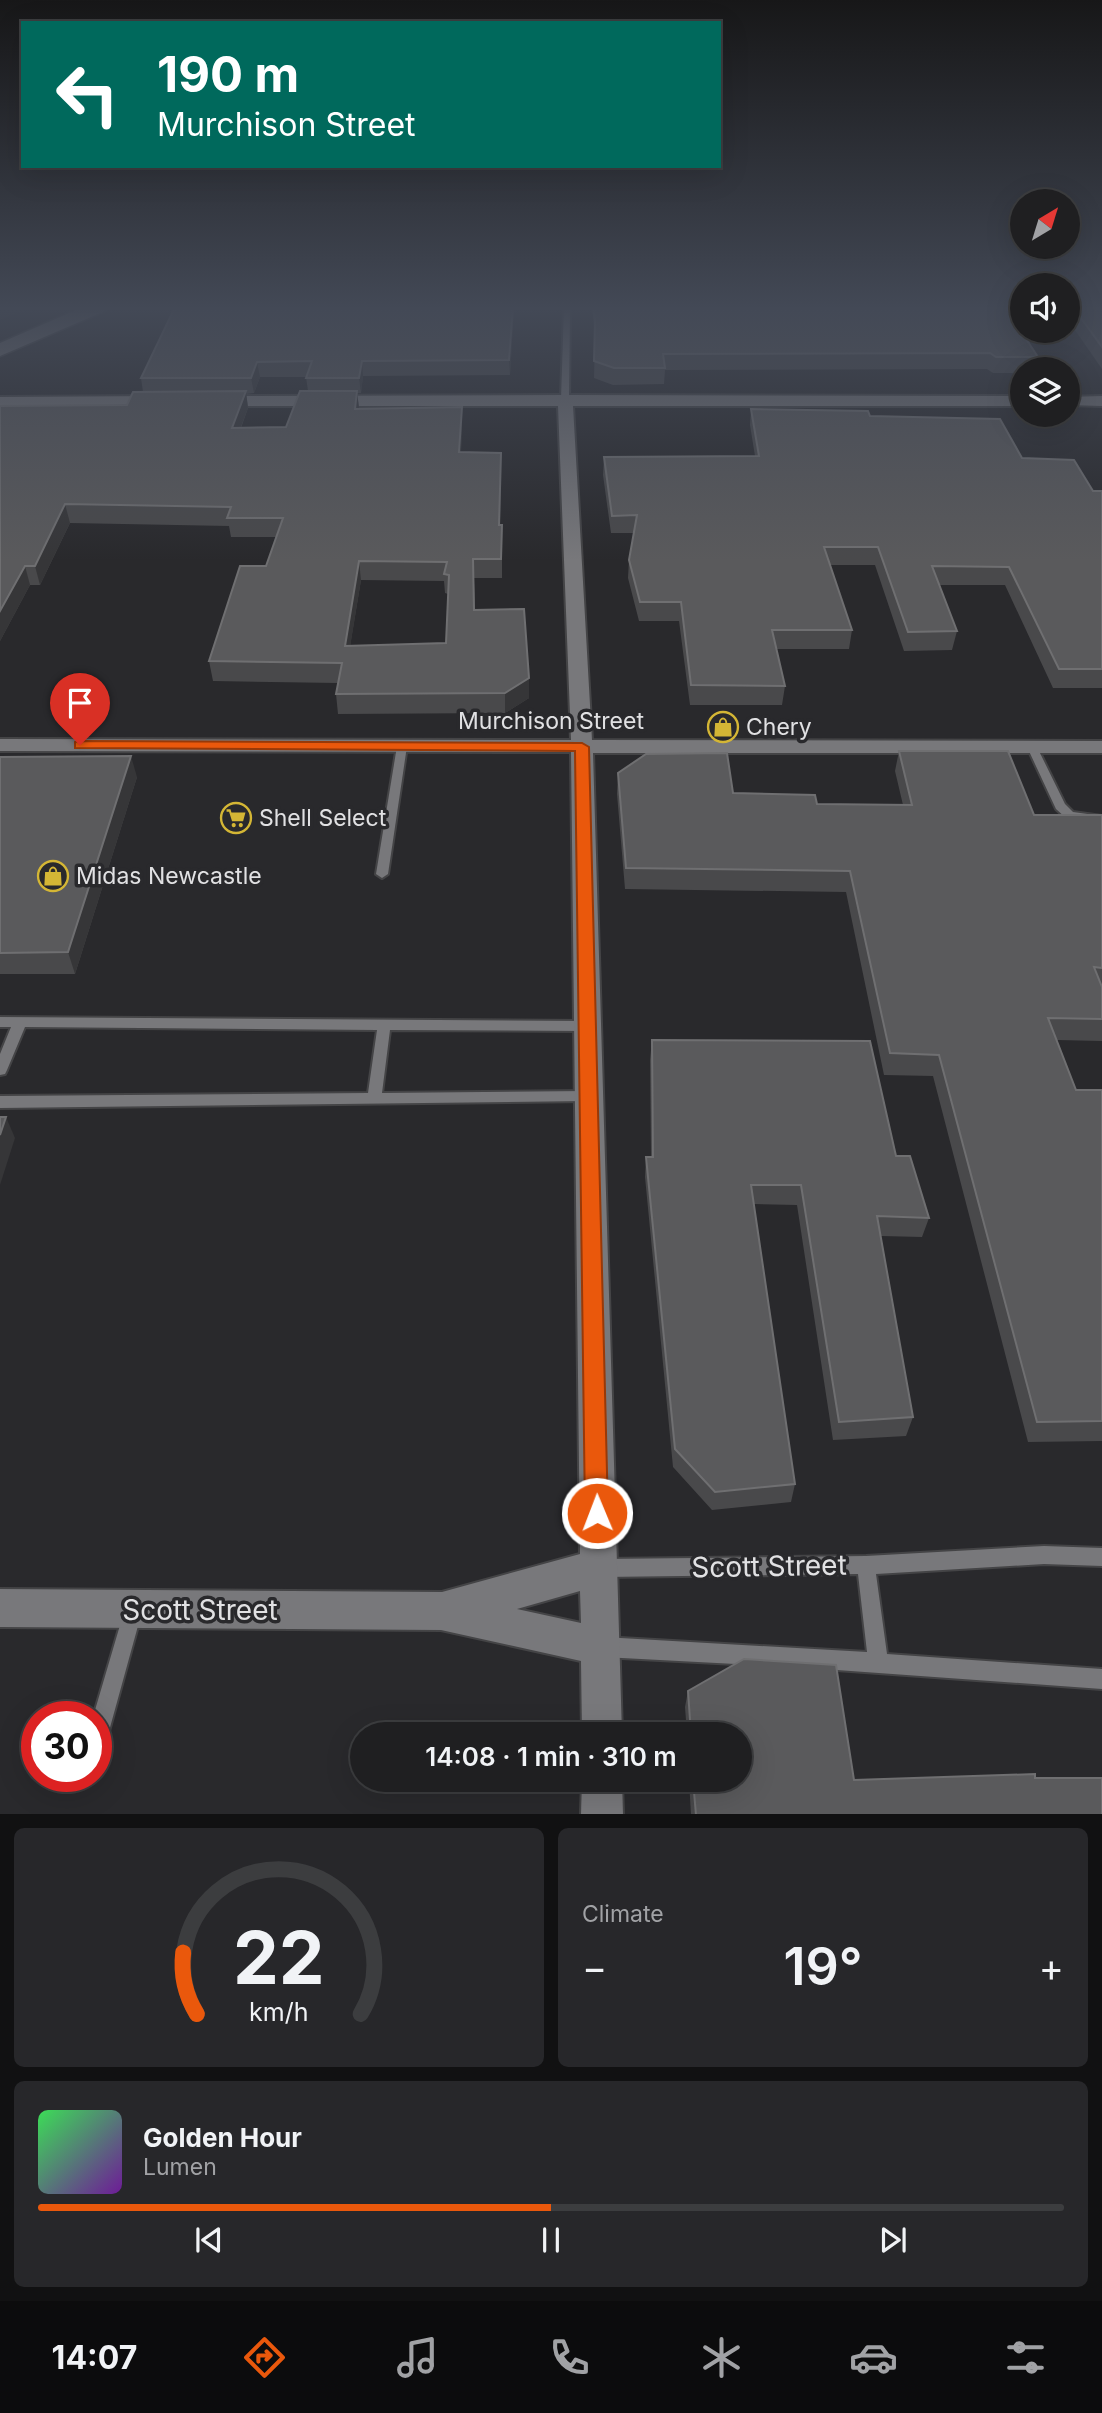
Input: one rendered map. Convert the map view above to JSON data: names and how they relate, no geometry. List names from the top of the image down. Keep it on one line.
{"streets":{"street":["Murchison Street","Scott Street"]},"places":{"shop":["Chery","Midas Newcastle"],"supermarket":["Shell Select"]},"north":"top right","page":{"turn":["190 m","Murchison Street"],"limit":"30","trip":"14:08 · 1 min · 310 m","tile":"Climate","heat":["−","19°","+"],"song":["Golden Hour","Lumen"],"tabs":"14:07","gauge":["22","km/h"]}}
